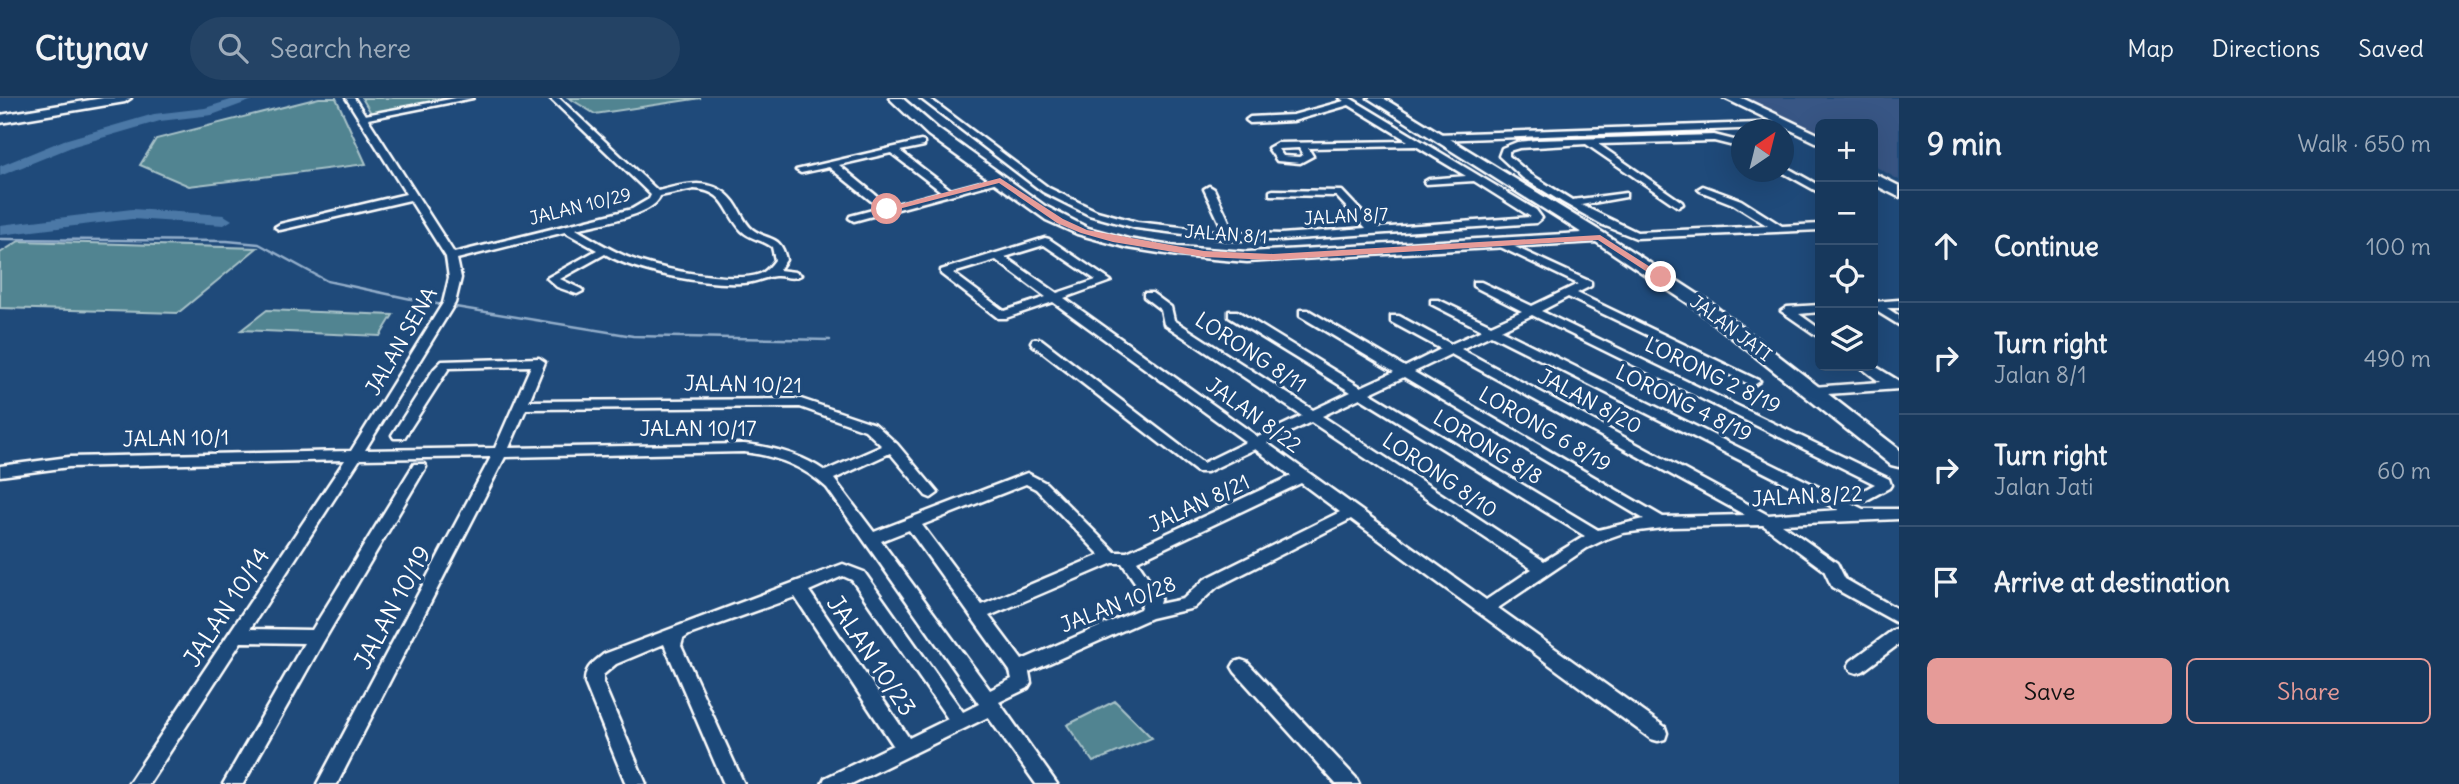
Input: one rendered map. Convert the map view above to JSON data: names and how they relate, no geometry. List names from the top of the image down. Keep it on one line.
{"streets":{"street":["JALAN 10/29","JALAN 8/7","JALAN 8/1","JALAN JATI","JALAN SENA","LORONG 8/11","LORONG 2 8/19","JALAN 10/21","JALAN 8/20","LORONG 4 8/19","JALAN 8/22","JALAN 10/17","LORONG 6 8/19","JALAN 10/1","LORONG 8/8","LORONG 8/10","JALAN 8/21","JALAN 10/28","JALAN 10/14","JALAN 10/19","JALAN 10/23"]},"crossings":[["JALAN 10/29","JALAN SENA"],["JALAN 8/1","JALAN JATI"],["JALAN SENA","JALAN 10/17"],["JALAN SENA","JALAN 10/1"],["JALAN SENA","JALAN 10/14"],["LORONG 8/11","LORONG 8/8"],["LORONG 8/11","LORONG 8/10"],["LORONG 2 8/19","LORONG 4 8/19"],["LORONG 2 8/19","JALAN 8/22"],["JALAN 10/21","JALAN 10/19"],["JALAN 8/20","JALAN 8/22"],["LORONG 4 8/19","JALAN 8/22"],["JALAN 8/22","LORONG 6 8/19"],["JALAN 8/22","LORONG 8/8"],["JALAN 8/22","LORONG 8/10"],["JALAN 8/22","JALAN 8/21"],["JALAN 8/22","JALAN 10/28"],["JALAN 10/17","JALAN 10/1"],["JALAN 10/17","JALAN 10/14"],["JALAN 10/17","JALAN 10/19"],["JALAN 10/1","JALAN 10/14"]],"north":"top right","page":{"header":"Citynav","search":"Search here","nav":["Map","Directions","Saved"],"heading":["9 min","Walk · 650 m"],"map_buttons":["+","−"],"list":[["Continue","100 m"],["Turn right","Jalan 8/1","490 m"],["Turn right","Jalan Jati","60 m"],"Arrive at destination"],"buttons":["Save","Share"]}}
